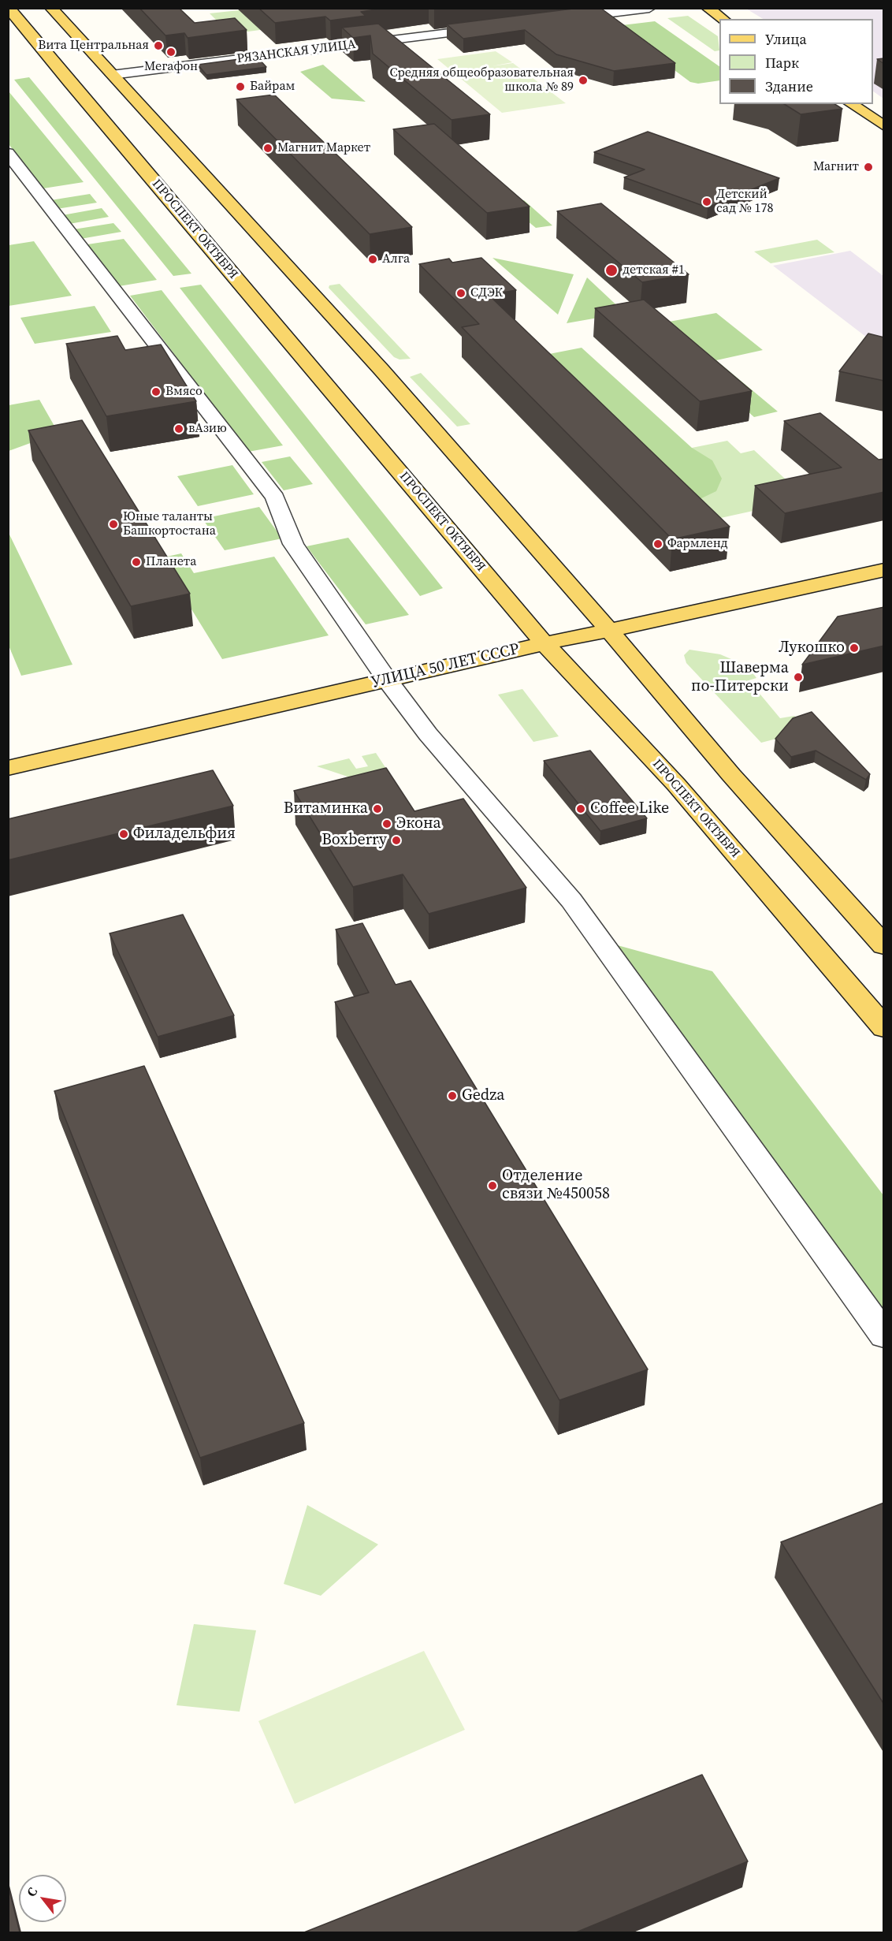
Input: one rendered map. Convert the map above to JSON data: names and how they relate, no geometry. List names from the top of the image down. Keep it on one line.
{"streets":{"main road":["ПРОСПЕКТ ОКТЯБРЯ","УЛИЦА 50 ЛЕТ СССР"],"street":["РЯЗАНСКАЯ УЛИЦА"]},"crossings":[["ПРОСПЕКТ ОКТЯБРЯ","УЛИЦА 50 ЛЕТ СССР"]],"places":["Вита Центральная","Мегафон","Средняя общеобразовательная школа № 89","Байрам","Магнит Маркет","Магнит","Детский сад № 178","Алга","детская #1","СДЭК","Вмясо","вАзию","Юные таланты Башкортостана","Фармленд","Планета","Лукошко","Шаверма по-Питерски","Витаминка","Coffee Like","Экона","Филадельфия","Boxberry","Gedza","Отделение связи №450058"],"legend":["Улица","Парк","Здание"],"north":"top left"}
